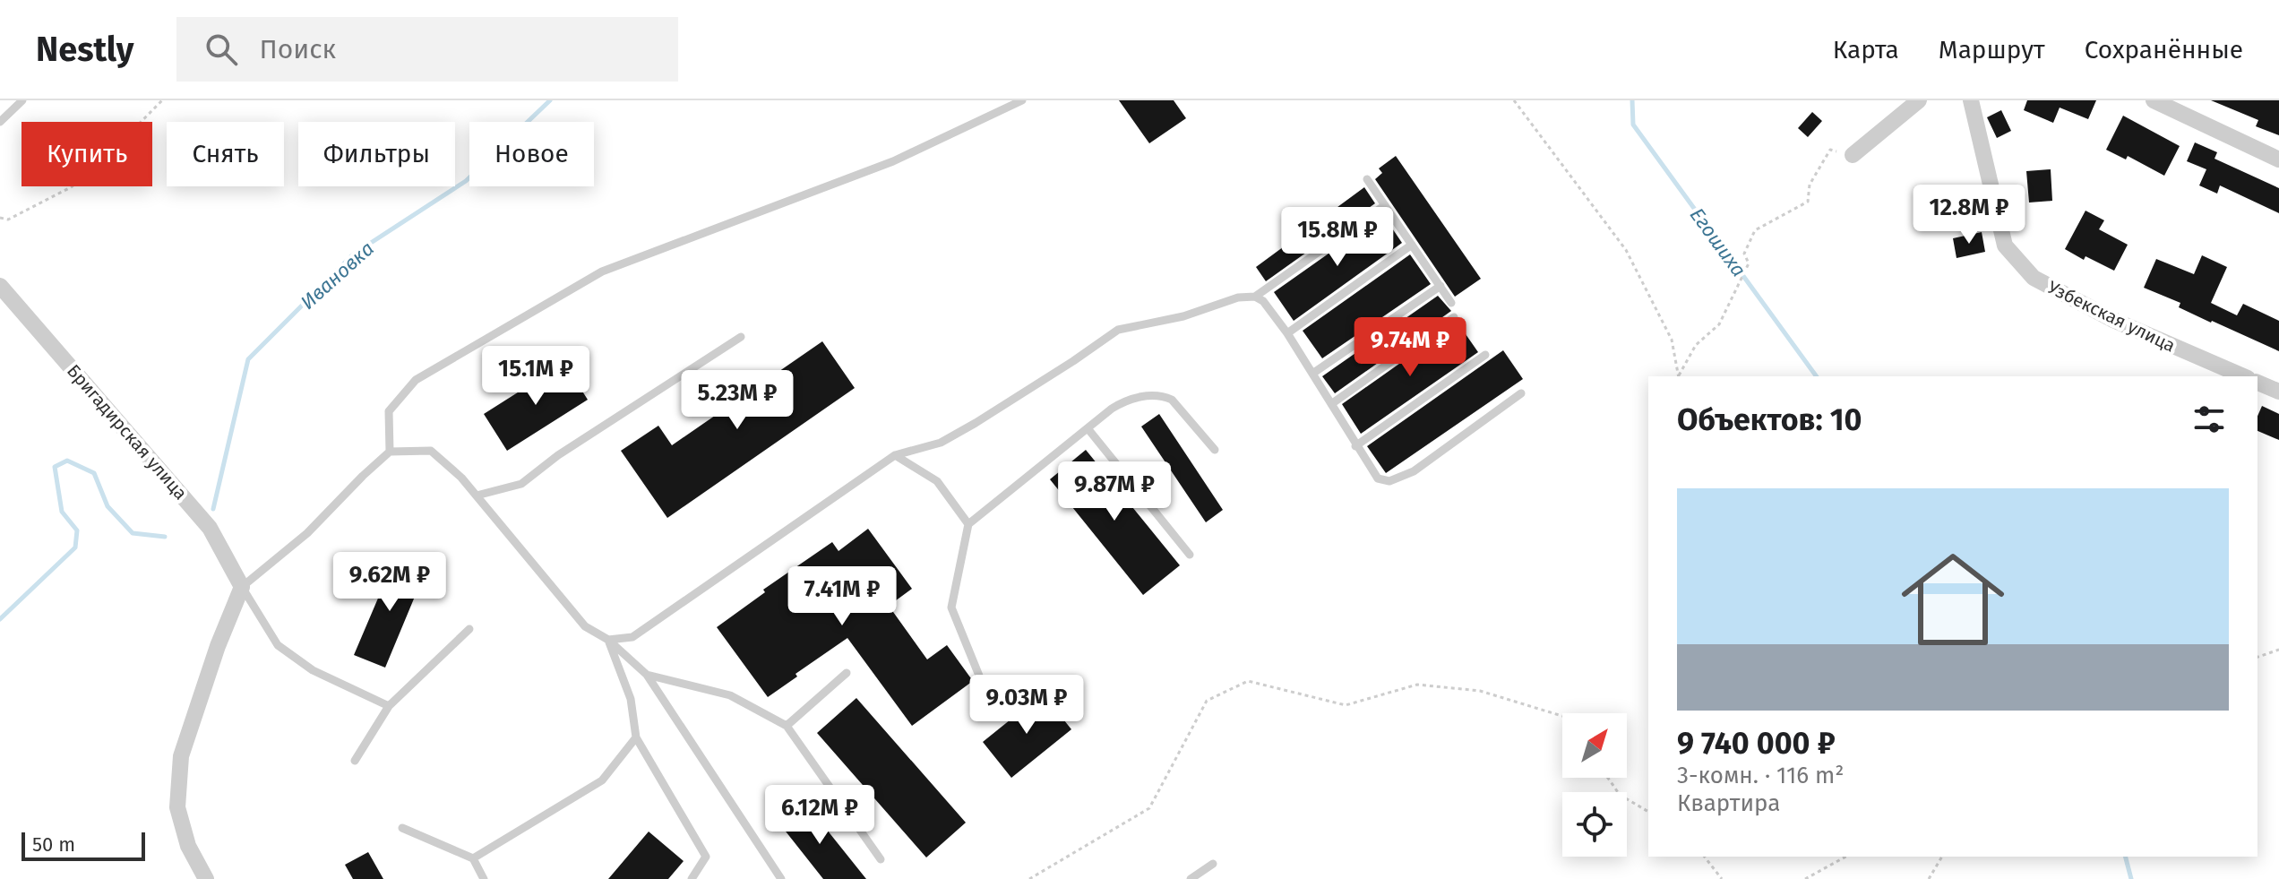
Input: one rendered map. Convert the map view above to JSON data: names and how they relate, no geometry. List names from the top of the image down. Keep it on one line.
{"streets":{"street":["Узбекская улица","Бригадирская улица"]},"water":["Егошиха","Ивановка"],"scale_bar":"50 m","north":"top right","page":{"header":"Nestly","search":"Поиск","nav":["Карта","Маршрут","Сохранённые"],"chip":["Купить","Снять","Фильтры","Новое"],"price":["12.8M ₽","15.8M ₽","9.74M ₽","15.1M ₽","5.23M ₽","9.87M ₽","9.62M ₽","7.41M ₽","9.03M ₽","6.12M ₽"],"heading":"Объектов: 10","list":[{"name":"9 740 000 ₽","note":"3-комн. · 116 m² · Квартира"}],"scale":"50 m"}}
